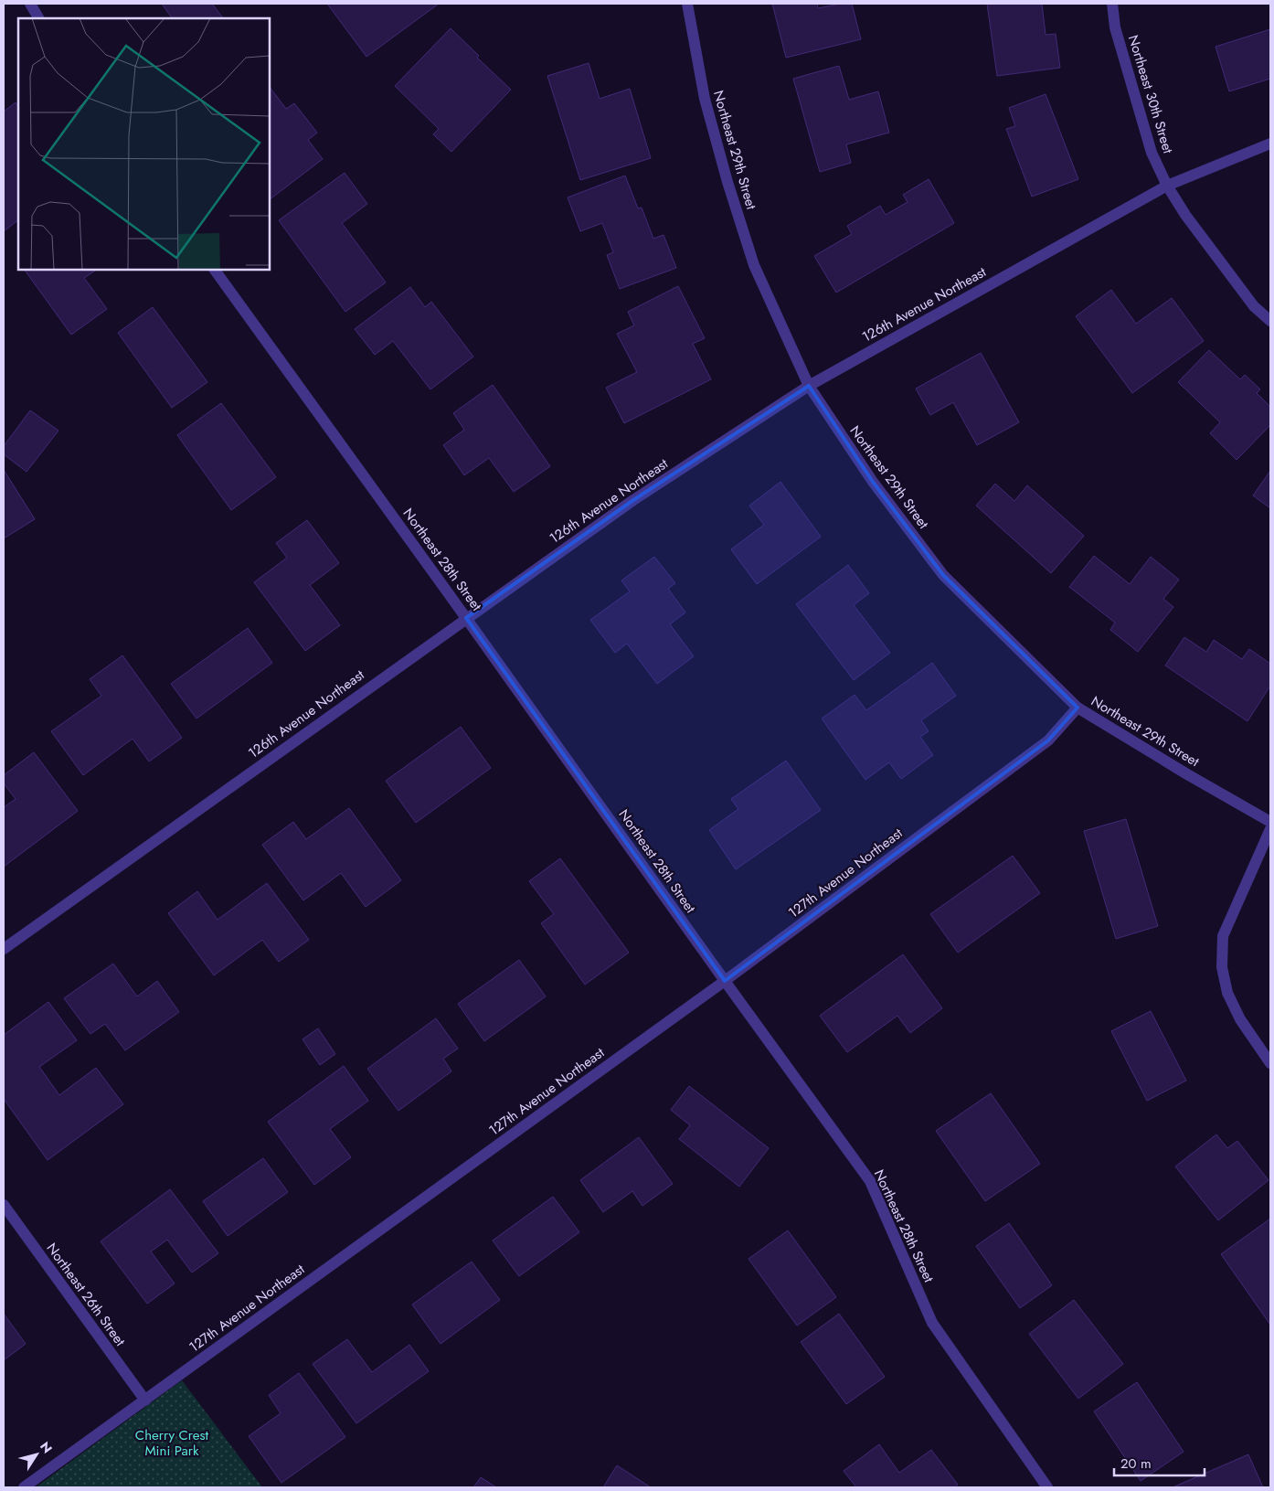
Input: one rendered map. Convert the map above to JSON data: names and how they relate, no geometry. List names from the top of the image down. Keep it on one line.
{"streets":{"street":["Northeast 30th Street","Northeast 29th Street","126th Avenue Northeast","Northeast 28th Street","127th Avenue Northeast","Northeast 26th Street"]},"crossings":[["Northeast 30th Street","126th Avenue Northeast"],["Northeast 29th Street","126th Avenue Northeast"],["Northeast 29th Street","127th Avenue Northeast"],["126th Avenue Northeast","Northeast 28th Street"],["Northeast 28th Street","127th Avenue Northeast"],["127th Avenue Northeast","Northeast 26th Street"]],"parks":["Cherry Crest Mini Park"],"scale_bar":"20 m","north":"top right"}
